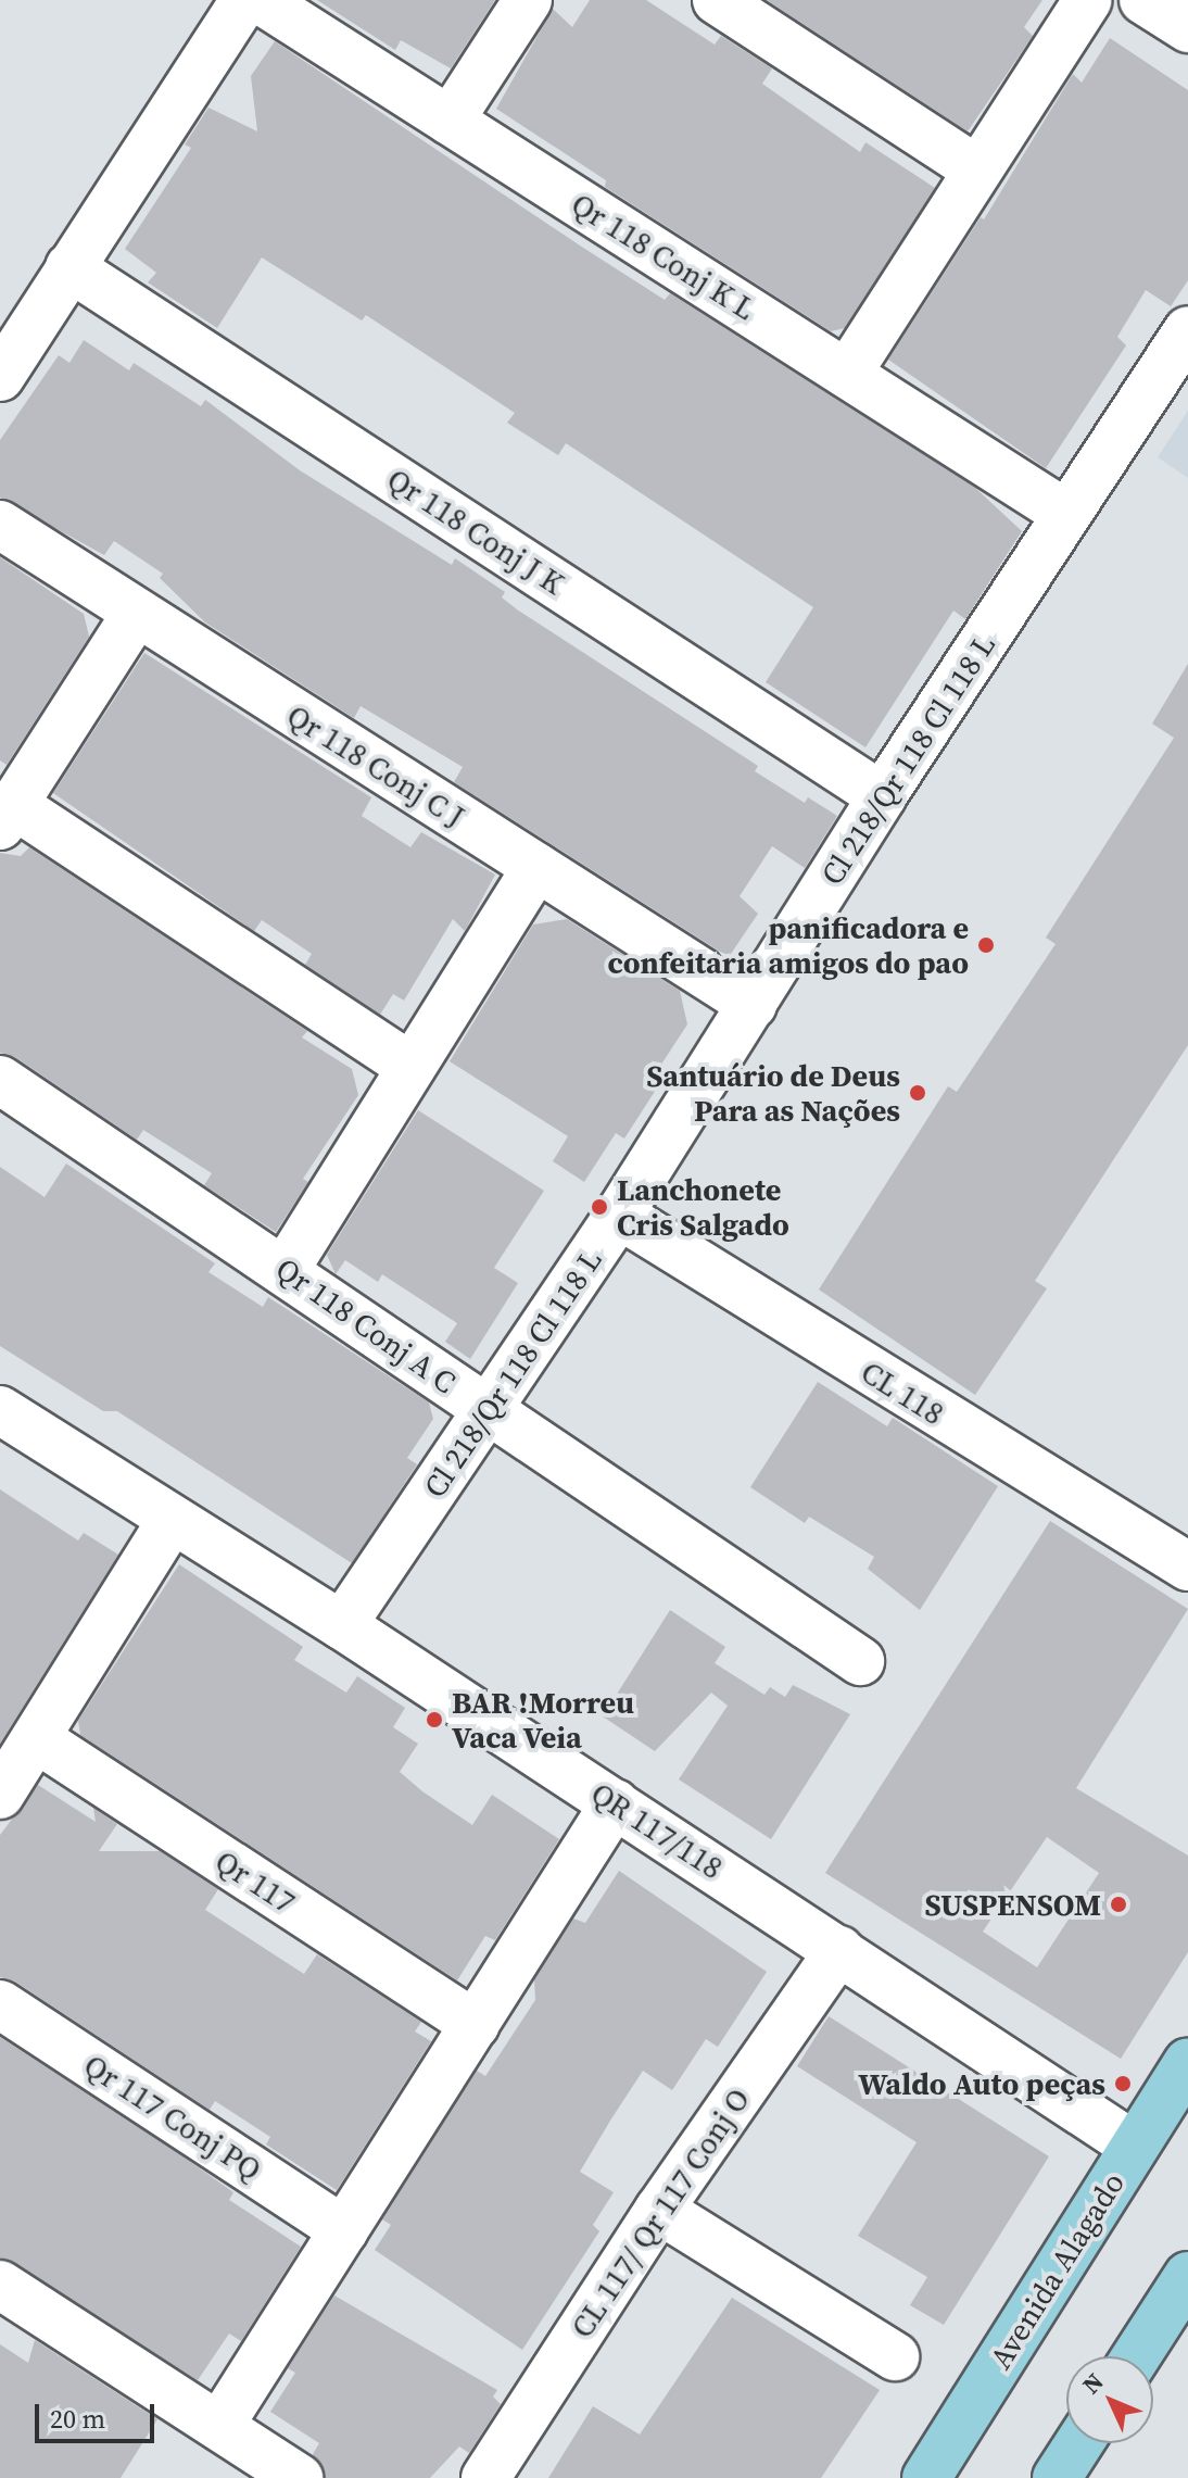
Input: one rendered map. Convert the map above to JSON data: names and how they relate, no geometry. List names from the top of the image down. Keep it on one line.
{"streets":{"main road":["Avenida Alagado"],"street":["Qr 118 Conj K L","Qr 118 Conj J K","Cl 218/Qr 118 Cl 118 L","Qr 118 Conj C J","Qr 118 Conj A C","CL 118","QR 117/118","Qr 117","Qr 117 Conj PQ","CL 117/ Qr 117 Conj O"]},"crossings":[["Qr 118 Conj K L","Cl 218/Qr 118 Cl 118 L"],["Qr 118 Conj J K","Cl 218/Qr 118 Cl 118 L"],["Cl 218/Qr 118 Cl 118 L","Qr 118 Conj C J"],["Cl 218/Qr 118 Cl 118 L","Qr 118 Conj A C"],["Cl 218/Qr 118 Cl 118 L","CL 118"],["Cl 218/Qr 118 Cl 118 L","QR 117/118"],["QR 117/118","CL 117/ Qr 117 Conj O"],["QR 117/118","Avenida Alagado"]],"places":["panificadora e confeitaria amigos do pao","Santuário de Deus Para as Nações","Lanchonete Cris Salgado","BAR !Morreu Vaca Veia","SUSPENSOM","Waldo Auto peças"],"scale_bar":"20 m","north":"top left"}
